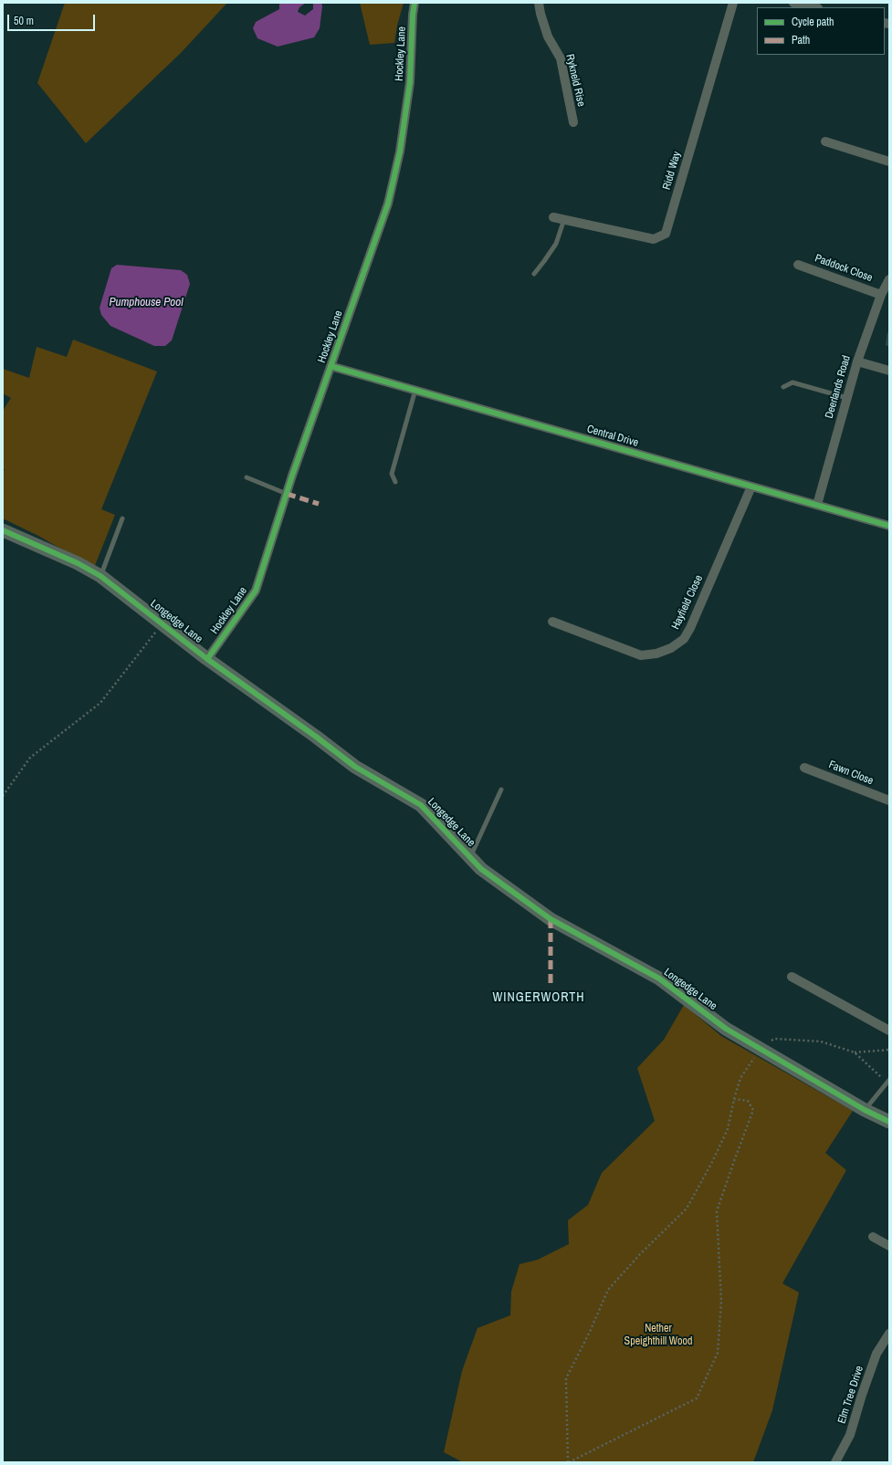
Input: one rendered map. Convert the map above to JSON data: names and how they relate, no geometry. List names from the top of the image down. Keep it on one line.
{"streets":{"street":["Hockley Lane","Rykneld Rise","Ridd Way","Paddock Close","Deerlands Road","Central Drive","Hayfield Close","Longedge Lane","Fawn Close","Elm Tree Drive"]},"crossings":[["Hockley Lane","Central Drive"],["Hockley Lane","Longedge Lane"],["Paddock Close","Deerlands Road"],["Deerlands Road","Central Drive"],["Central Drive","Hayfield Close"]],"districts":["WINGERWORTH"],"water":["Pumphouse Pool"],"parks":["Nether Speighthill Wood"],"legend":["Cycle path","Path"],"scale_bar":"50 m"}
